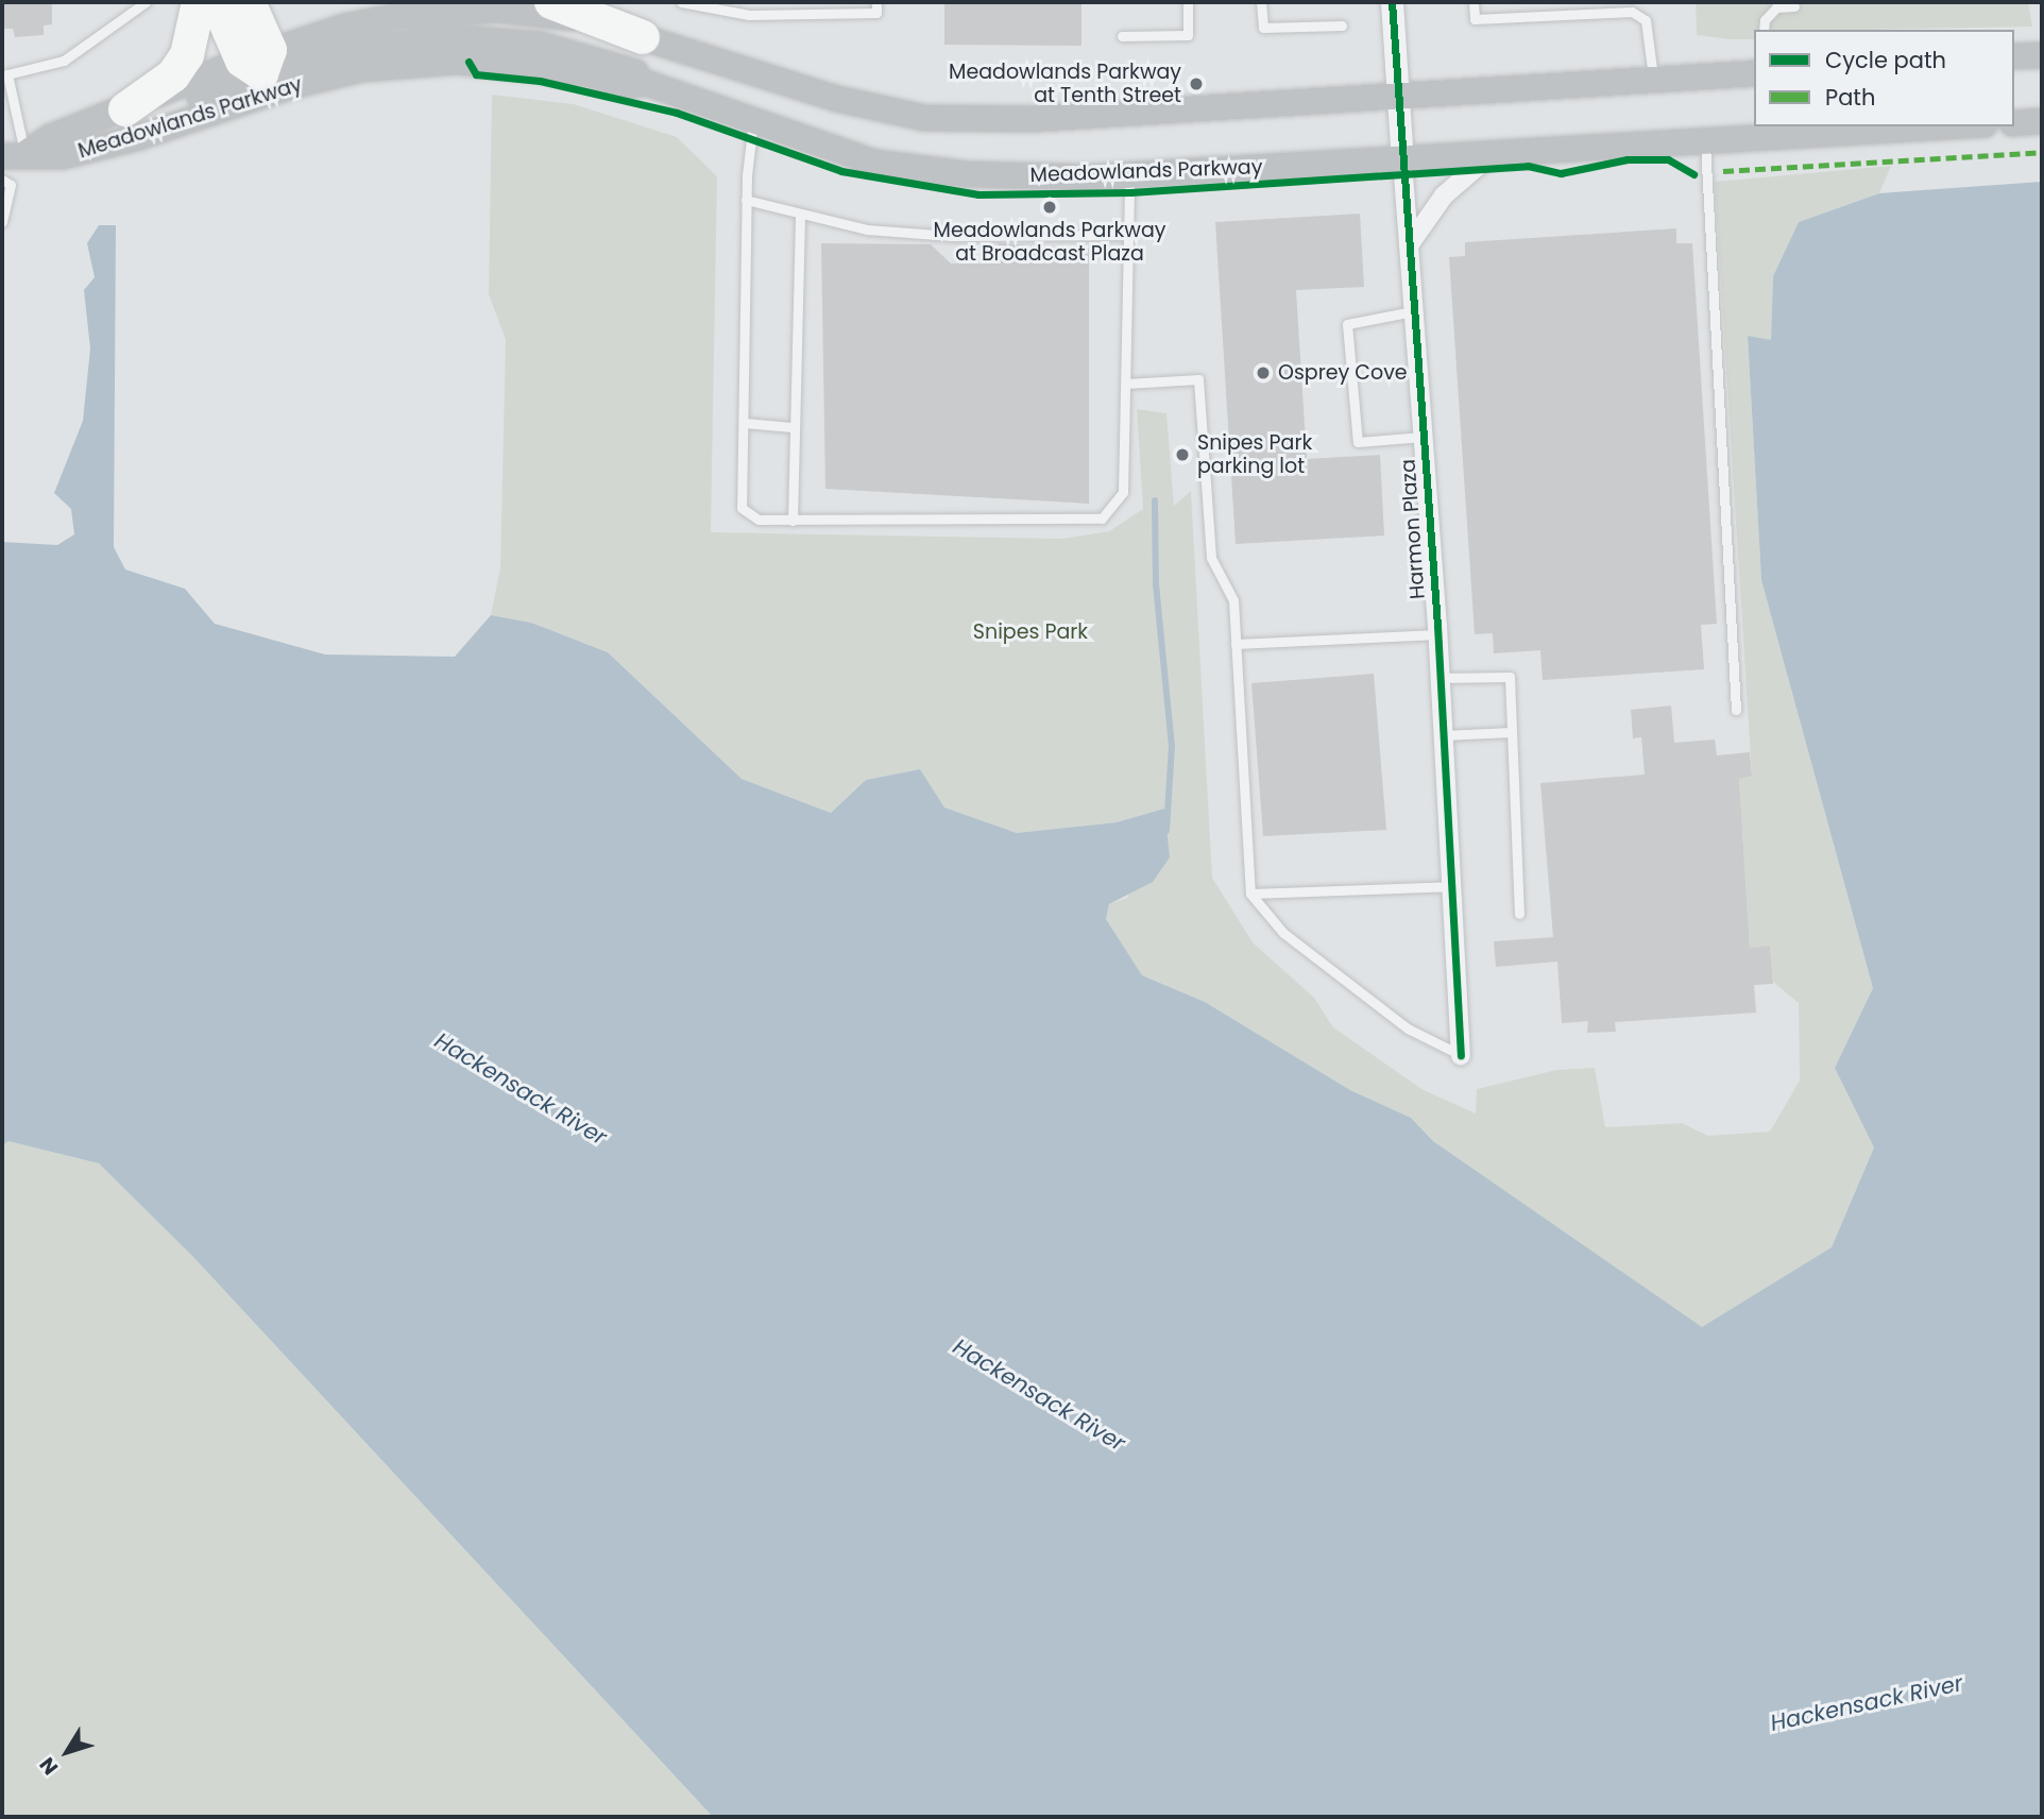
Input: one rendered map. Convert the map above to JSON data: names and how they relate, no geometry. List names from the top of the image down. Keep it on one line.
{"streets":{"main road":["Meadowlands Parkway"],"street":["Harmon Plaza"]},"crossings":[["Meadowlands Parkway","Harmon Plaza"]],"water":["Hackensack River"],"parks":["Snipes Park"],"places":["Meadowlands Parkway at Tenth Street","Meadowlands Parkway at Broadcast Plaza","Osprey Cove","Snipes Park parking lot"],"legend":["Cycle path","Path"],"north":"bottom left"}
